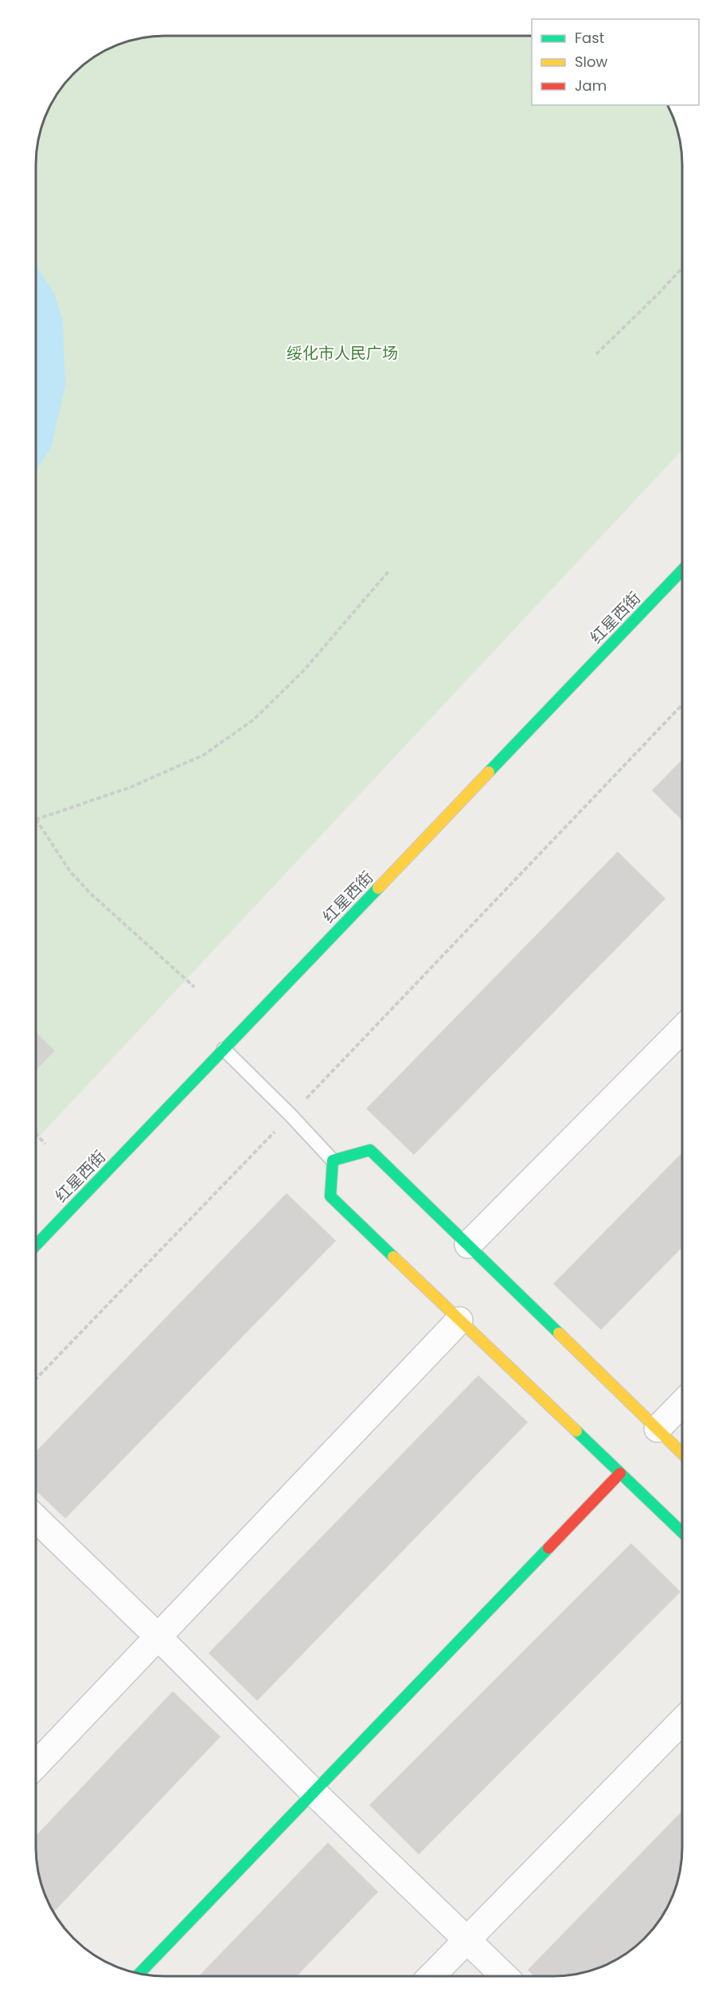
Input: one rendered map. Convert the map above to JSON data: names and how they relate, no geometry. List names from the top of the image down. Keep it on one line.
{"streets":{"street":["红星西街"]},"parks":["绥化市人民广场"],"legend":["Fast","Slow","Jam"]}
